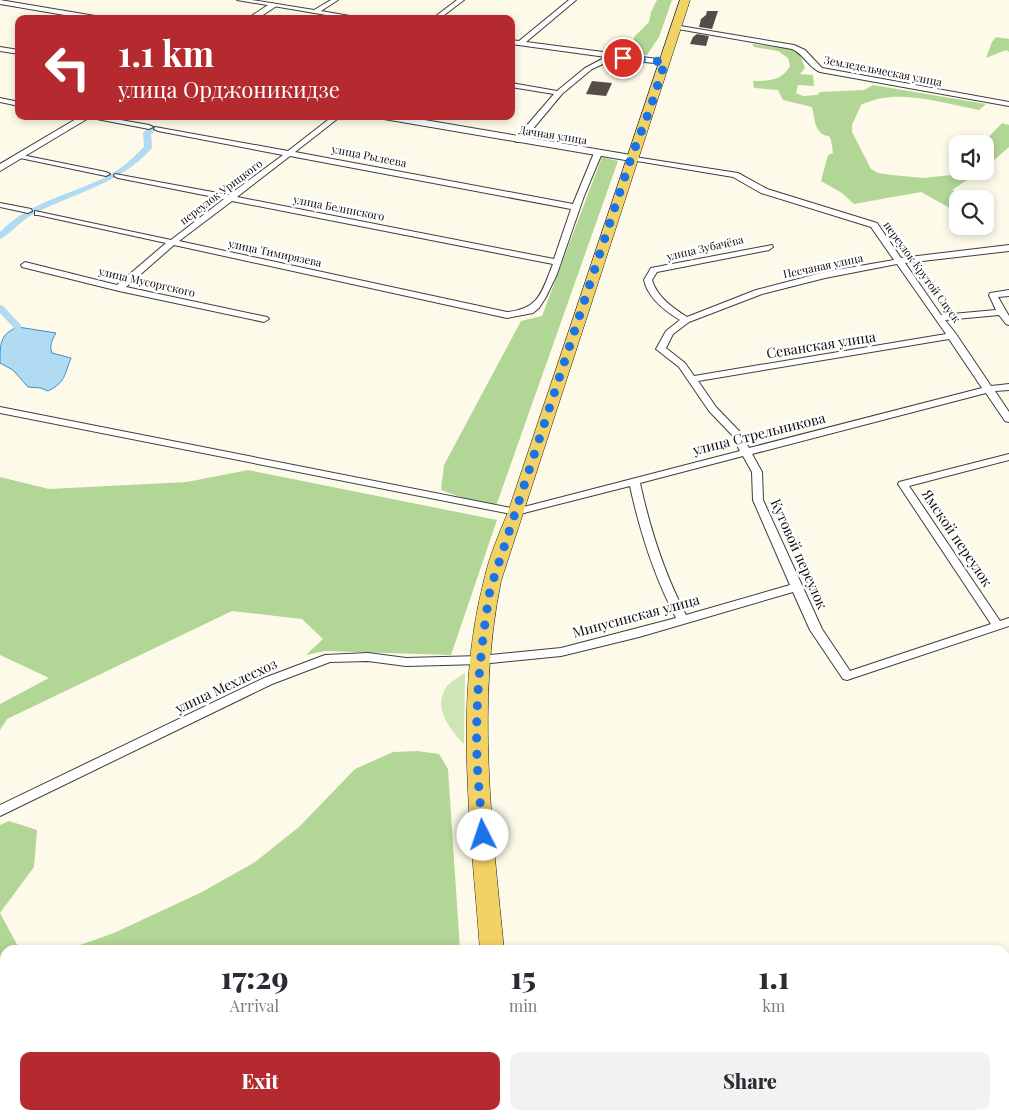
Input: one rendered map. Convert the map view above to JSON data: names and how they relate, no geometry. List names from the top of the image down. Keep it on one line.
{"streets":{"street":["Земледельческая улица","Дачная улица","улица Рылеева","переулок Урицкого","улица Белинского","улица Зубачёва","улица Тимирязева","Песчаная улица","переулок Крутой Спуск","улица Мусоргского","Севанская улица","улица Стрельникова","Ямской переулок","Кутовой переулок","Минусинская улица","улица Мехлесхоз"]},"crossings":[["Дачная улица","переулок Крутой Спуск"],["улица Рылеева","переулок Урицкого"],["переулок Урицкого","улица Белинского"],["переулок Урицкого","улица Тимирязева"],["переулок Урицкого","улица Мусоргского"],["улица Белинского","улица Тимирязева"],["улица Зубачёва","Песчаная улица"],["Песчаная улица","переулок Крутой Спуск"],["Песчаная улица","Кутовой переулок"],["переулок Крутой Спуск","Севанская улица"],["переулок Крутой Спуск","улица Стрельникова"],["Севанская улица","Кутовой переулок"],["улица Стрельникова","Кутовой переулок"],["Ямской переулок","Кутовой переулок"],["Кутовой переулок","Минусинская улица"],["Минусинская улица","улица Мехлесхоз"]],"page":{"turn":["1.1 km","улица Орджоникидзе"],"eta":["17:29","Arrival","15","min","1.1","km"],"buttons":["Exit","Share"]}}
